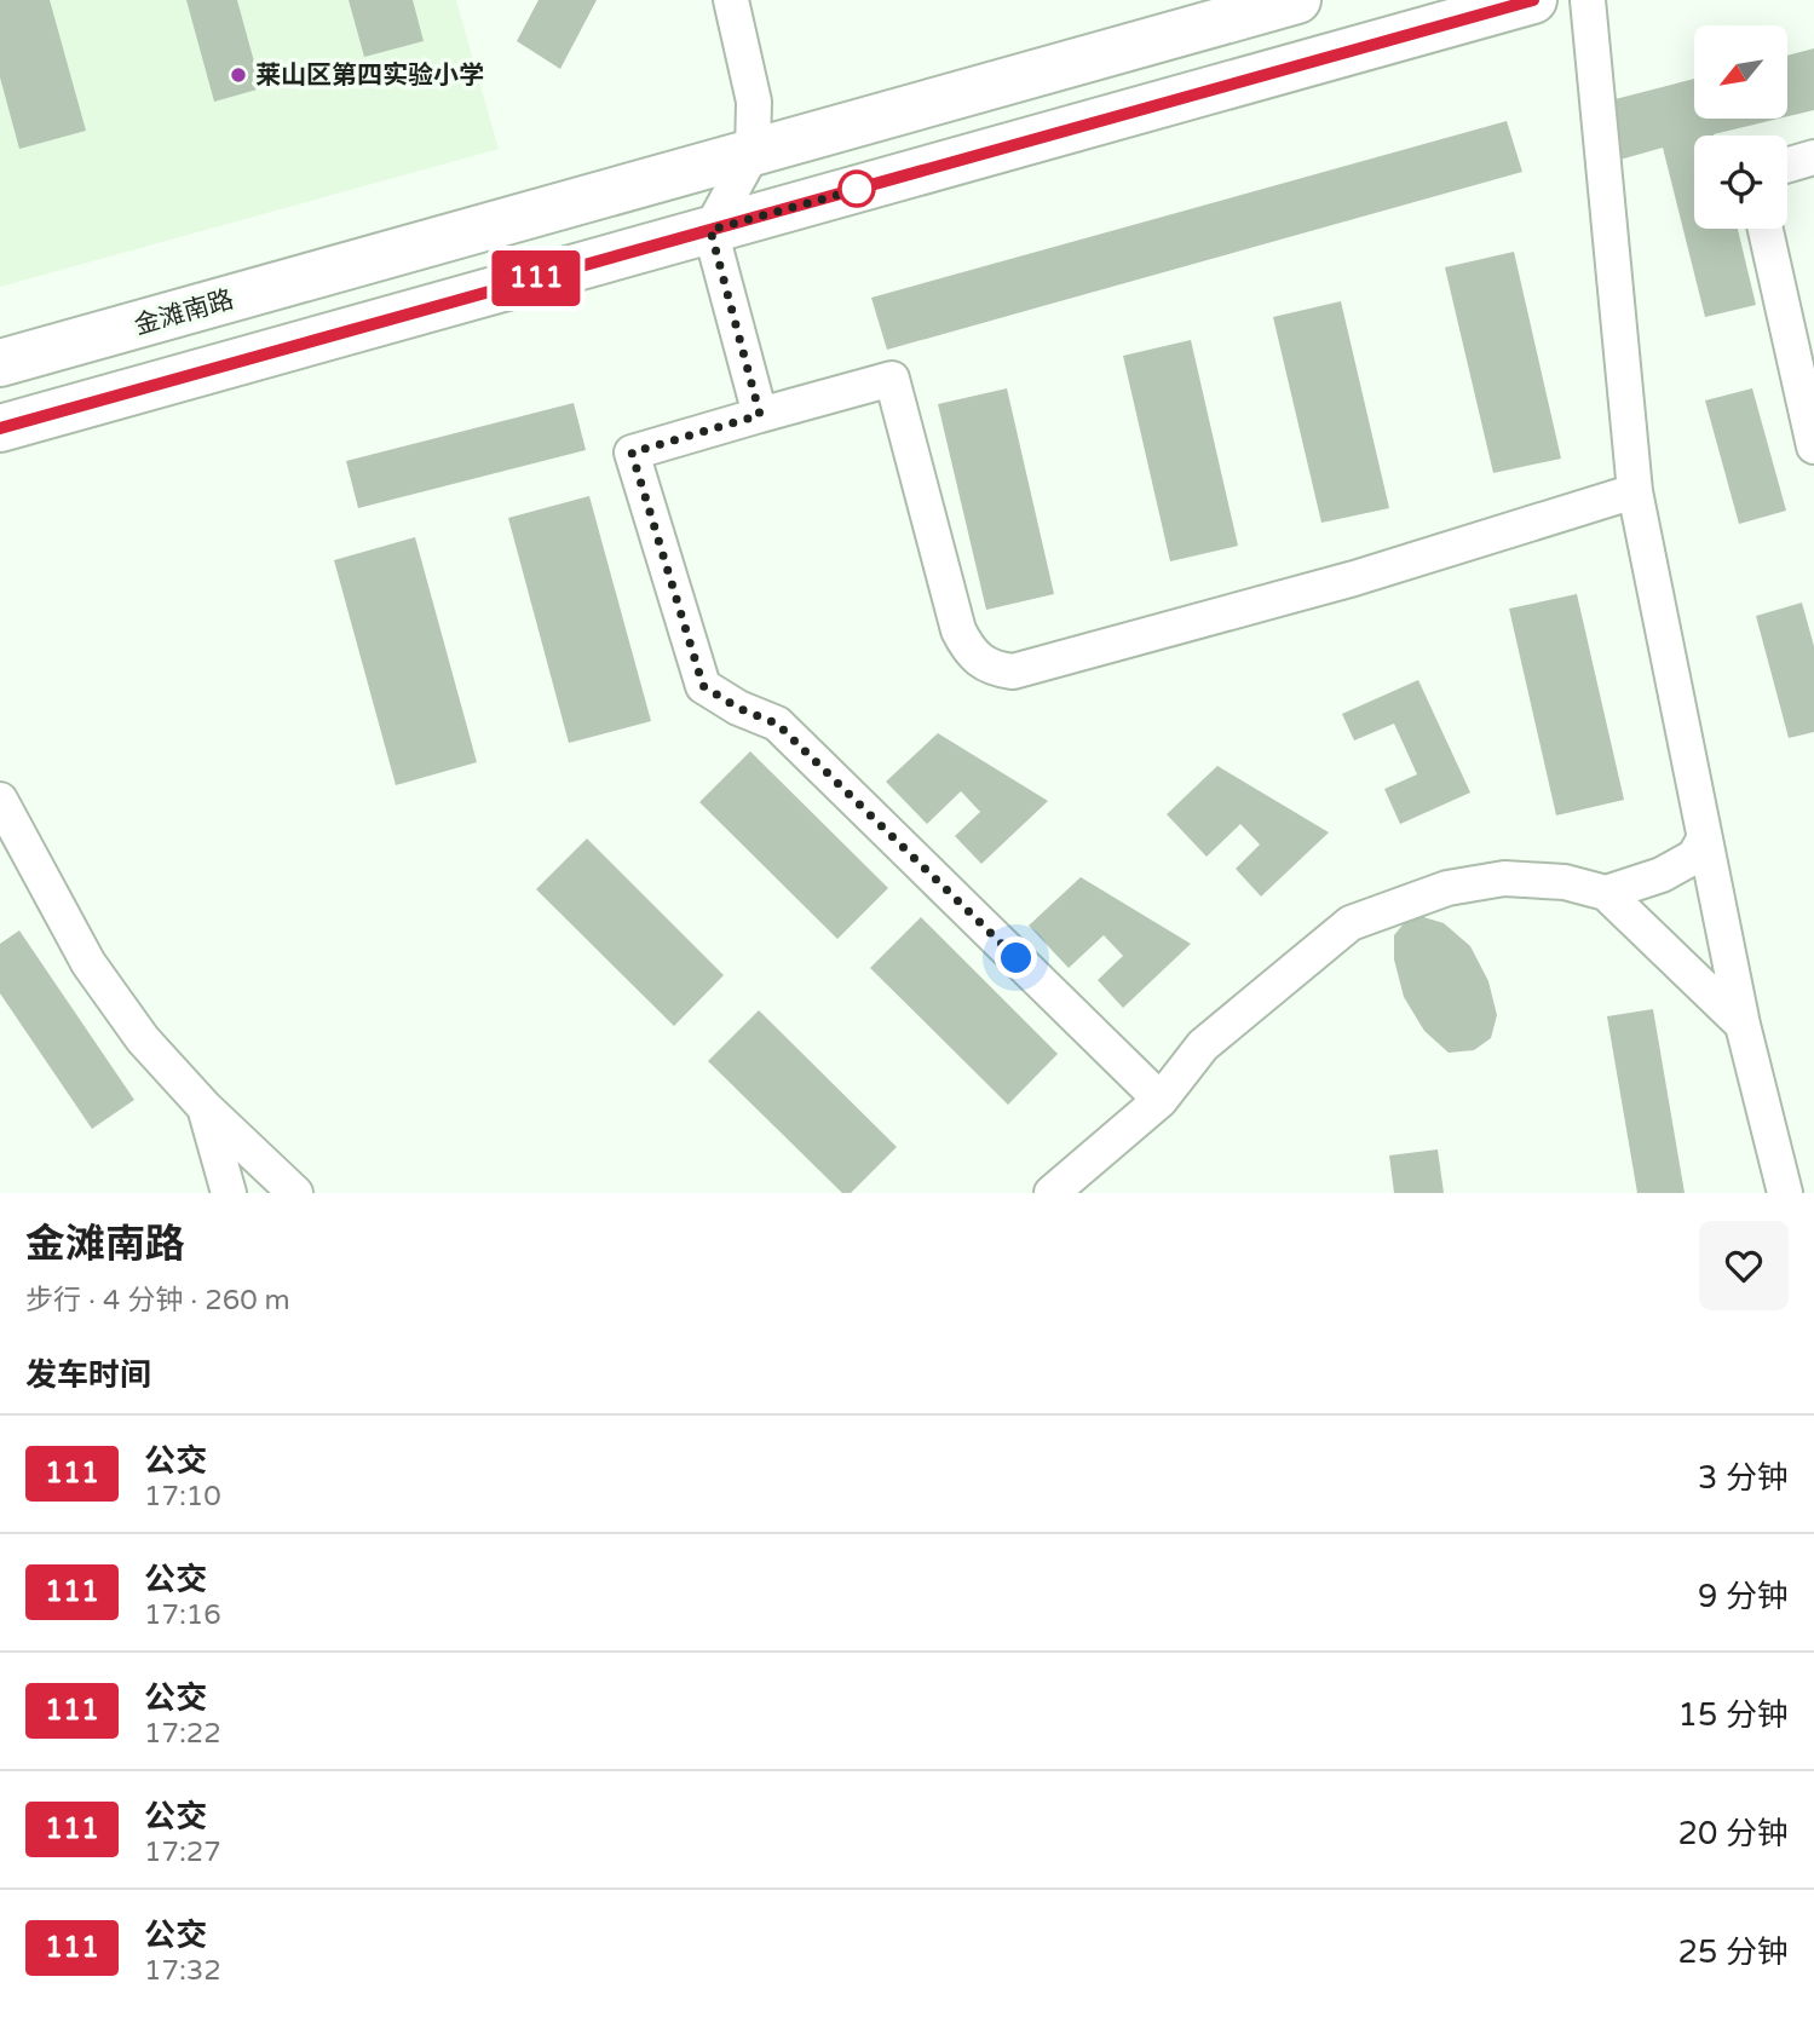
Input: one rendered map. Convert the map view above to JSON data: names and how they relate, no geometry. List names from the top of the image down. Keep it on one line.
{"streets":{"street":["金滩南路"]},"places":["莱山区第四实验小学"],"lines":["bus line 111"],"north":"bottom left","page":{"on_map":"111","heading":[["金滩南路","步行 · 4 分钟 · 260 m"],"发车时间"],"list":[{"mark":"111","name":"公交","note":"17:10","value":"3 分钟"},{"mark":"111","name":"公交","note":"17:16","value":"9 分钟"},{"mark":"111","name":"公交","note":"17:22","value":"15 分钟"},{"mark":"111","name":"公交","note":"17:27","value":"20 分钟"},{"mark":"111","name":"公交","note":"17:32","value":"25 分钟"}]}}
